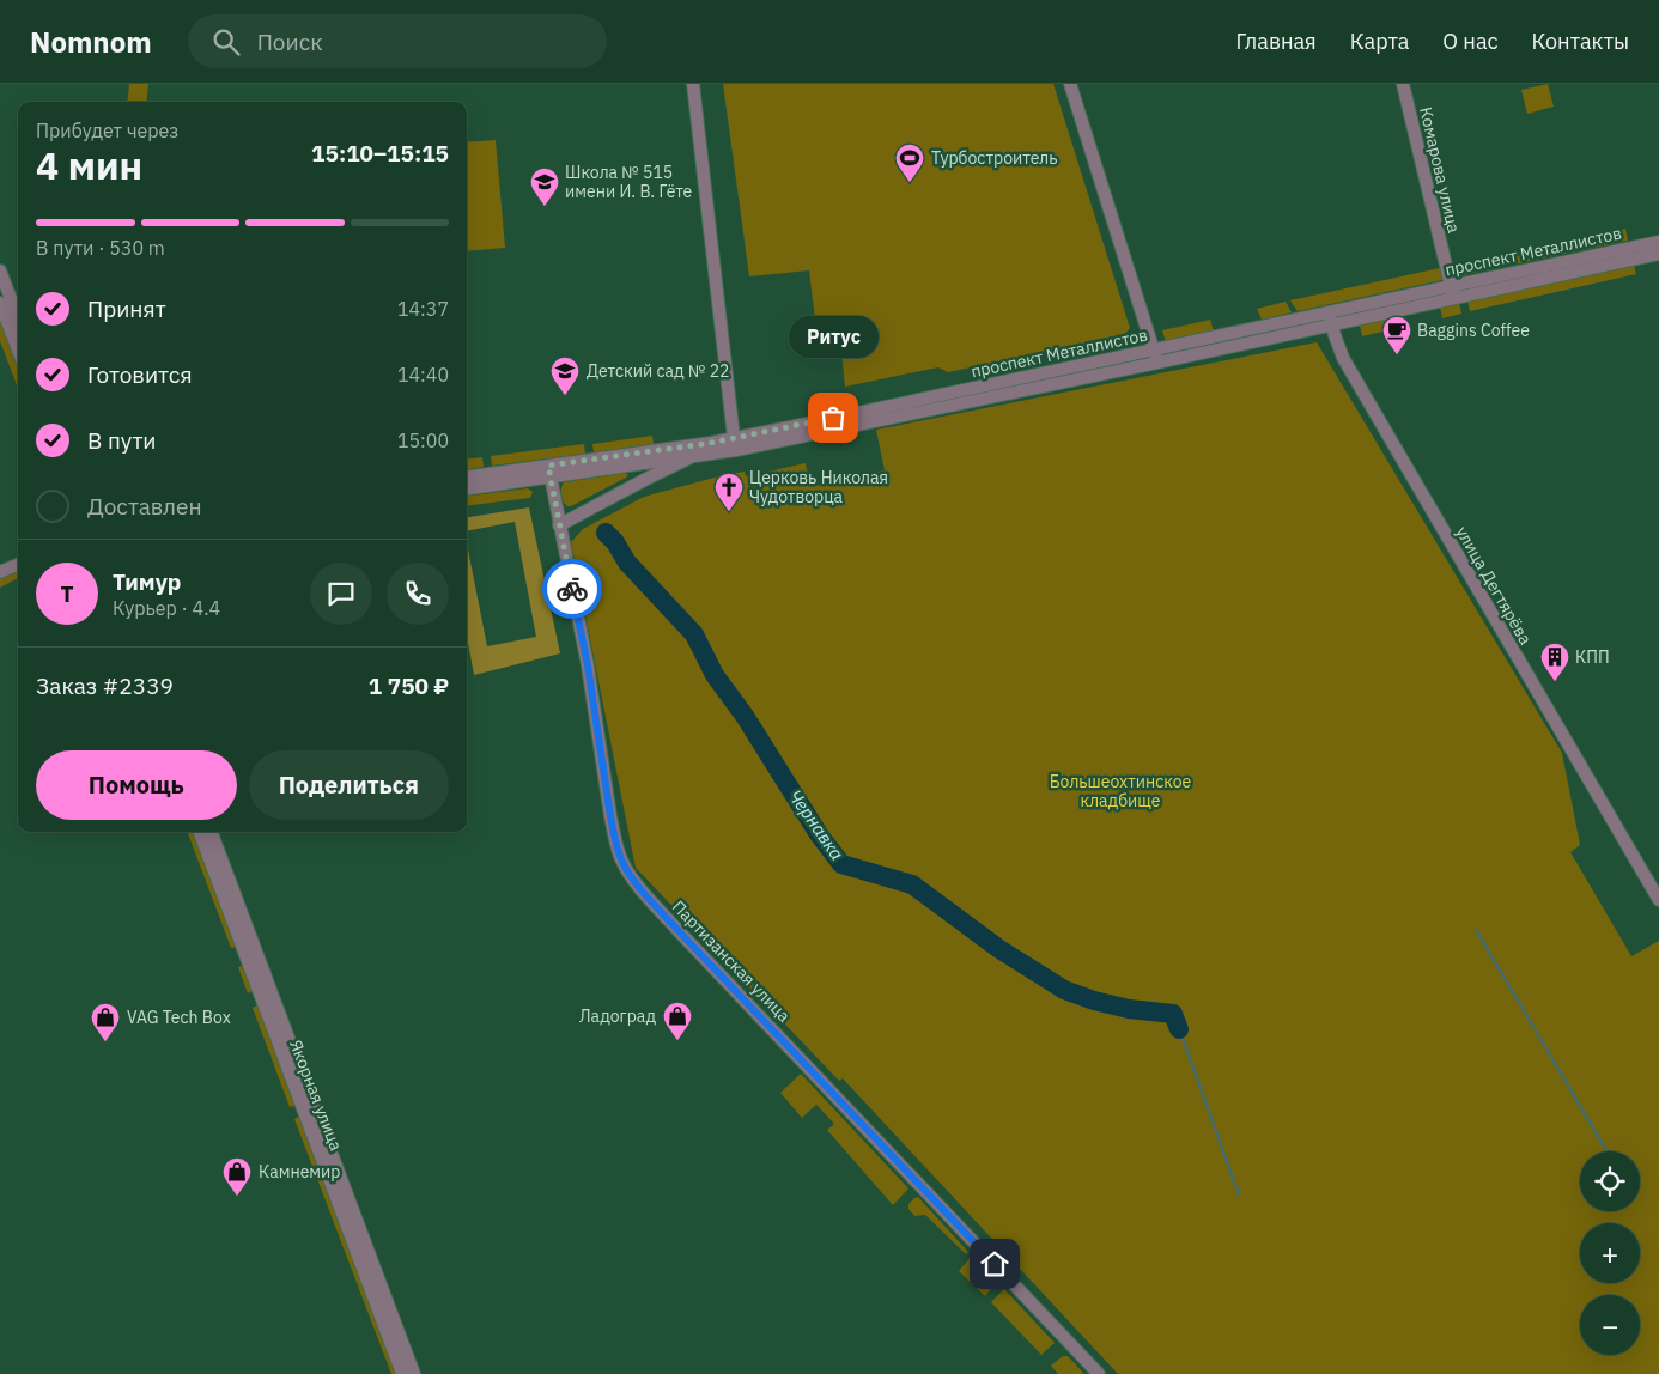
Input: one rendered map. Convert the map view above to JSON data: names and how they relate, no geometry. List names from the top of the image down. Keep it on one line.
{"streets":{"street":["Комарова улица","проспект Металлистов","улица Дегтярёва","Партизанская улица","Якорная улица"]},"crossings":[["Комарова улица","проспект Металлистов"],["проспект Металлистов","улица Дегтярёва"],["проспект Металлистов","Партизанская улица"]],"water":["Чернавка"],"parks":["Большеохтинское кладбище"],"places":{"sports":["Турбостроитель"],"school or university":["Школа № 515 имени И. В. Гёте","Детский сад № 22"],"cafe":["Baggins Coffee"],"other":["Ритус"],"church":["Церковь Николая Чудотворца"],"building":["КПП"],"shop":["Ладоград","VAG Tech Box","Камнемир"]},"page":{"header":"Nomnom","search":"Поиск","nav":["Главная","Карта","О нас","Контакты"],"heading":["4 мин","Прибудет через","15:10–15:15"],"panel":["Тимур","Курьер · 4.4","Заказ #2339","1 750 ₽"],"bar":"В пути · 530 m","list":[["Принят","14:37"],["Готовится","14:40"],["В пути","15:00"],"Доставлен"],"bubble":"Ритус","round":"Т","buttons":["Помощь","Поделиться"],"map_buttons":["+","−"]}}
